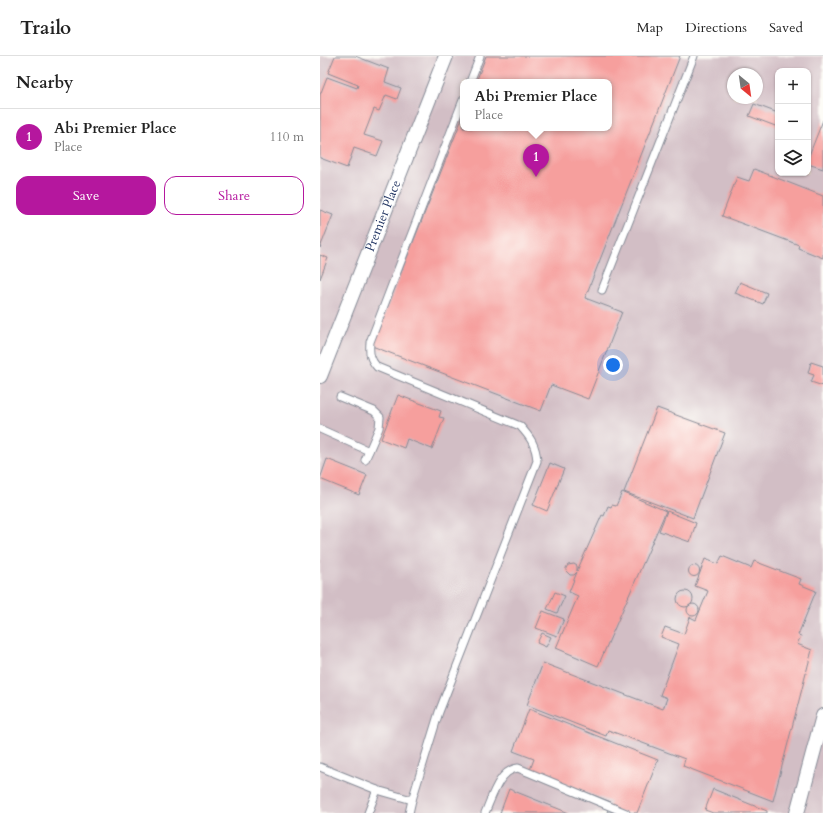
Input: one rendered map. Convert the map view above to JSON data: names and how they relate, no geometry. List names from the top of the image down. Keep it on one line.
{"streets":{"street":["Premier Place"]},"north":"bottom right","page":{"header":"Trailo","nav":["Map","Directions","Saved"],"heading":"Nearby","map_buttons":["+","−"],"popup":["Abi Premier Place","Place"],"list":[{"mark":"1","name":"Abi Premier Place","note":"Place","value":"110 m"}],"pins":"1","buttons":["Save","Share"]}}
